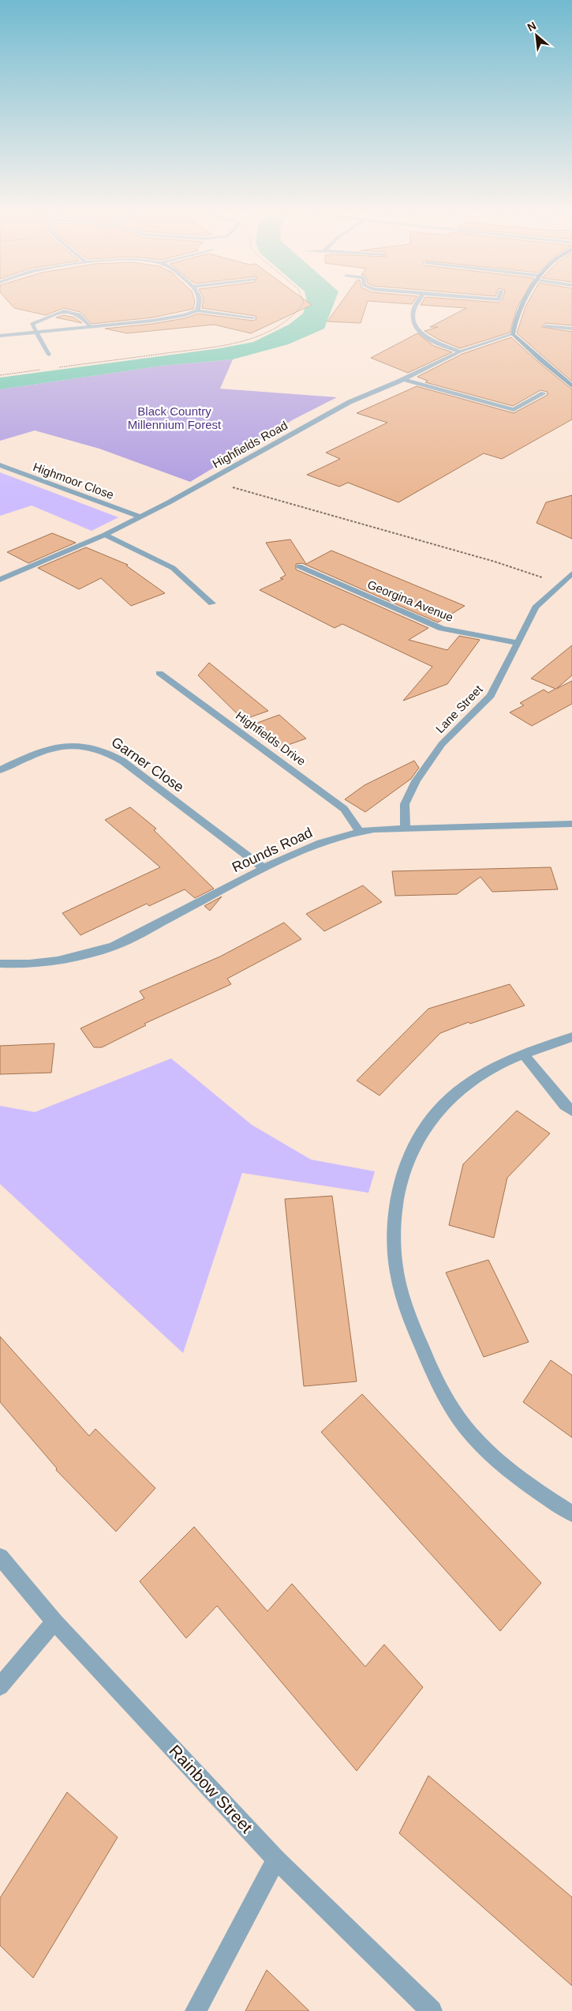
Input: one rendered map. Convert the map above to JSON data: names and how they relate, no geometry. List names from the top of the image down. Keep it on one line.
{"streets":{"street":["Highfields Road","Highmoor Close","Georgina Avenue","Lane Street","Highfields Drive","Garner Close","Rounds Road","Rainbow Street"]},"crossings":[["Highfields Road","Highmoor Close"],["Georgina Avenue","Lane Street"],["Lane Street","Rounds Road"],["Highfields Drive","Rounds Road"],["Garner Close","Rounds Road"]],"parks":["Black Country Millennium Forest"],"north":"top left"}
